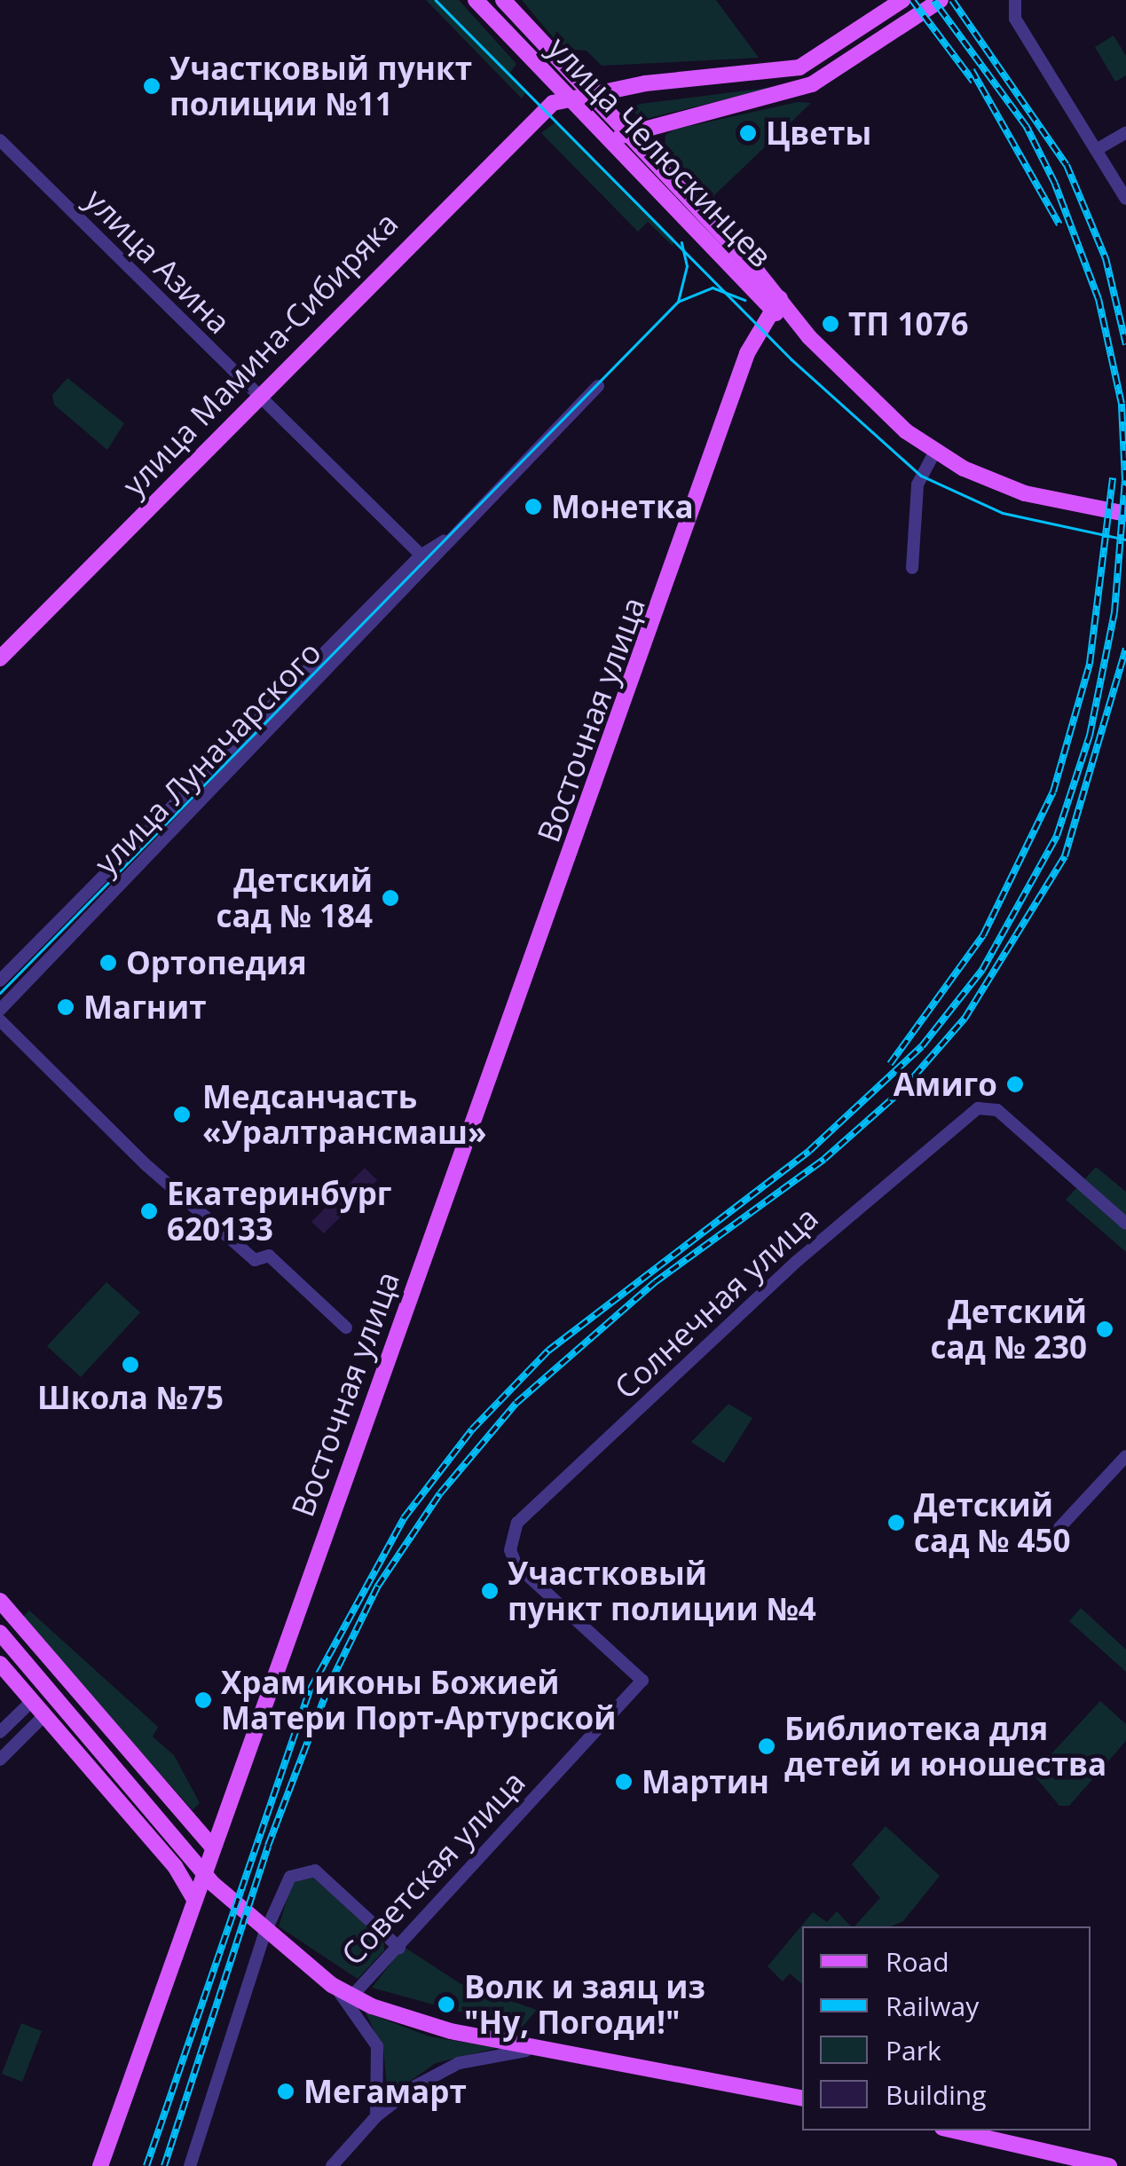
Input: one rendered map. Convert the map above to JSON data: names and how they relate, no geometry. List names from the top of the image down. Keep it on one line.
{"streets":{"main road":["улица Челюскинцев","улица Мамина-Сибиряка","Восточная улица","Советская улица"],"street":["улица Азина","улица Луначарского","Солнечная улица"]},"crossings":[["улица Челюскинцев","улица Мамина-Сибиряка"],["улица Челюскинцев","Восточная улица"],["улица Азина","улица Мамина-Сибиряка"],["улица Азина","улица Луначарского"],["Солнечная улица","Советская улица"]],"places":["Участковый пункт полиции №11","Цветы","ТП 1076","Монетка","Детский сад № 184","Ортопедия","Магнит","Амиго","Медсанчасть «Уралтрансмаш»","Екатеринбург 620133","Детский сад № 230","Школа №75","Детский сад № 450","Участковый пункт полиции №4","Храм иконы Божией Матери Порт-Артурской","Библиотека для детей и юношества","Мартин","Волк и заяц из \"Ну, Погоди!\"","Мегамарт"],"legend":["Road","Railway","Park","Building"]}
